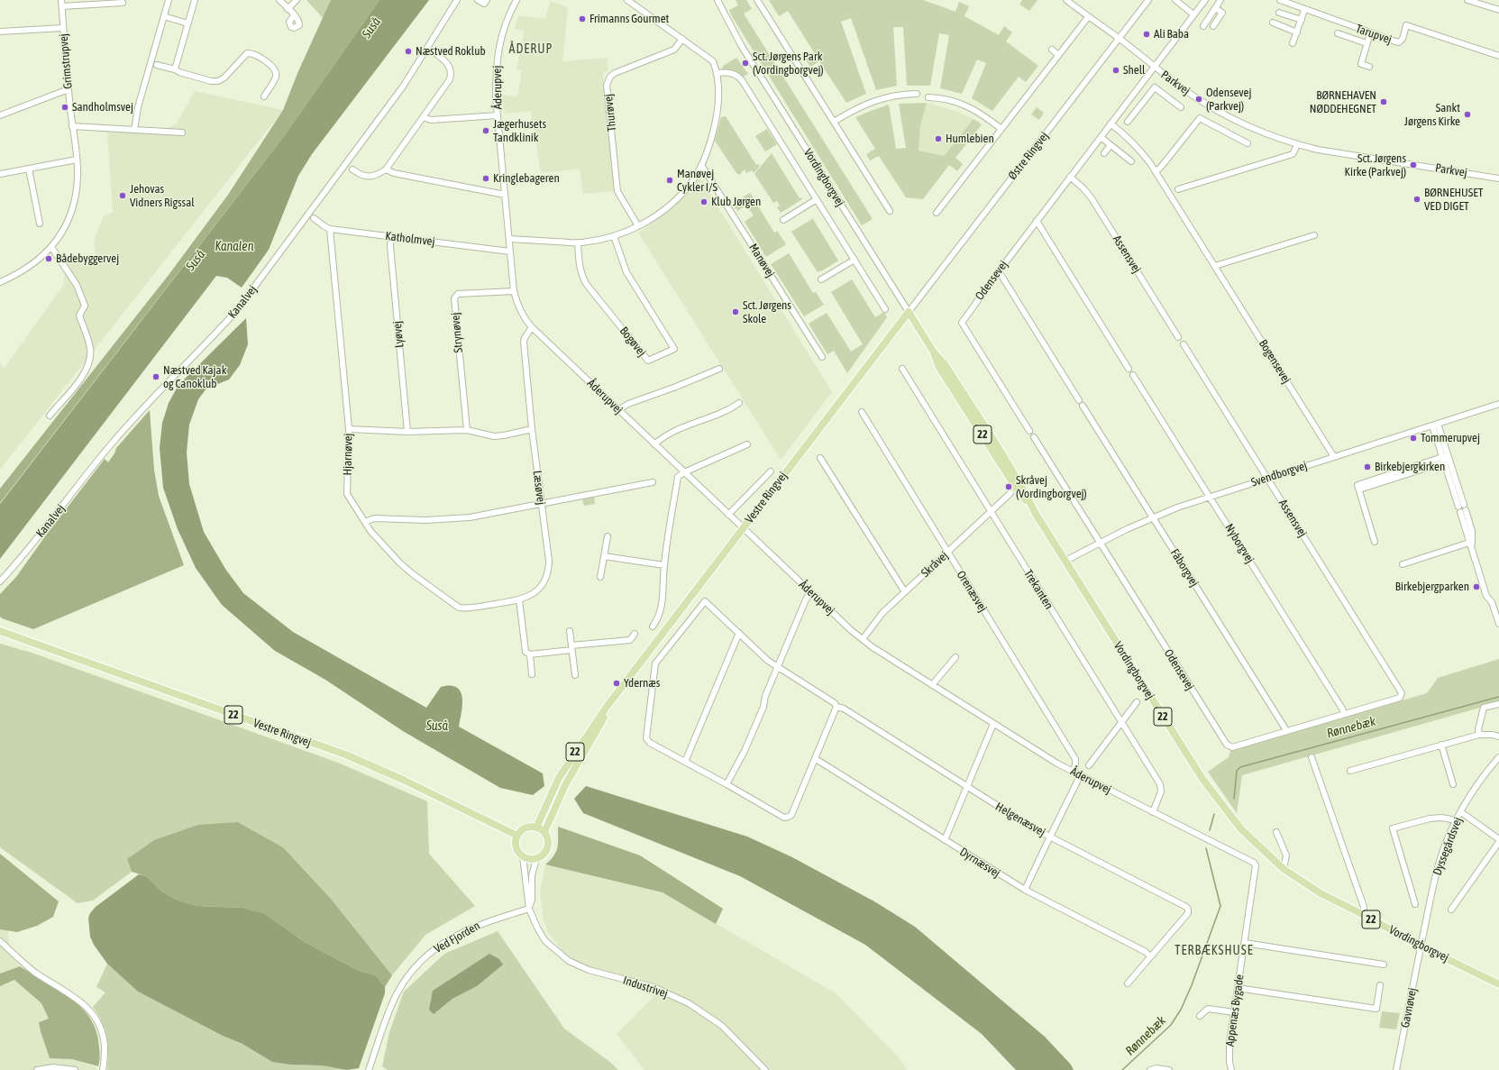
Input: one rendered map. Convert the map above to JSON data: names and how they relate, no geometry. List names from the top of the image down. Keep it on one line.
{"streets":{"main road":["Vordingborgvej","22","Vestre Ringvej"],"street":["Tarupvej","Grimstrupvej","Parkvej","Åderupvej","Thurøvej","Østre Ringvej","Katholmvej","Assensvej","Manøvej","Odensevej","Kanalvej","Strynøvej","Lyøvej","Bogøvej","Bogensevej","Hjarnøvej","Svendborgvej","Læsøvej","Nyborgvej","Skråvej","Fåborgvej","Trekanten","Orenæsvej","Helgenæsvej","Dyssegårdsvej","Dyrnæsvej","Ved Fjorden","Industrivej","Gavnøvej","Appenæs Bygade"]},"crossings":[["Parkvej","Østre Ringvej"],["Parkvej","Odensevej"],["Åderupvej","Katholmvej"],["Åderupvej","Strynøvej"],["Åderupvej","Læsøvej"],["Åderupvej","Vestre Ringvej"],["Åderupvej","Skråvej"],["Åderupvej","Trekanten"],["Åderupvej","Orenæsvej"],["Åderupvej","Appenæs Bygade"],["Østre Ringvej","Vordingborgvej"],["Østre Ringvej","Vestre Ringvej"],["Vordingborgvej","Svendborgvej"],["Vordingborgvej","Vestre Ringvej"],["Vordingborgvej","Dyssegårdsvej"],["Vordingborgvej","Gavnøvej"],["Katholmvej","Lyøvej"],["Katholmvej","Hjarnøvej"],["Assensvej","Odensevej"],["Assensvej","Svendborgvej"],["Odensevej","Bogensevej"],["Odensevej","Svendborgvej"],["Odensevej","Nyborgvej"],["Odensevej","Fåborgvej"],["Bogensevej","Svendborgvej"],["Hjarnøvej","Læsøvej"],["Svendborgvej","Nyborgvej"],["Svendborgvej","Fåborgvej"],["Vestre Ringvej","Industrivej"],["Skråvej","Trekanten"],["Skråvej","Orenæsvej"],["Helgenæsvej","Dyrnæsvej"],["Dyssegårdsvej","Gavnøvej"],["Ved Fjorden","Industrivej"]],"districts":["ÅDERUP","TERBÆKSHUSE"],"water":["Suså","Kanalen","Rønnebæk"],"places":["Frimanns Gourmet","Ali Baba","Næstved Roklub","Sct. Jørgens Park (Vordingborgvej)","Shell","Odensevej (Parkvej)","BØRNEHAVEN NØDDEHEGNET","Sandholmsvej","Sankt Jørgens Kirke","Jægerhusets Tandklinik","Humlebien","Sct. Jørgens Kirke (Parkvej)","Kringlebageren","Manøvej Cykler I/S","Jehovas Vidners Rigssal","BØRNEHUSET VED DIGET","Klub Jørgen","Bådebyggervej","Sct. Jørgens Skole","Næstved Kajak og Canoklub","Tommerupvej","Birkebjergkirken","Skråvej (Vordingborgvej)","Birkebjergparken","Ydernæs"]}
